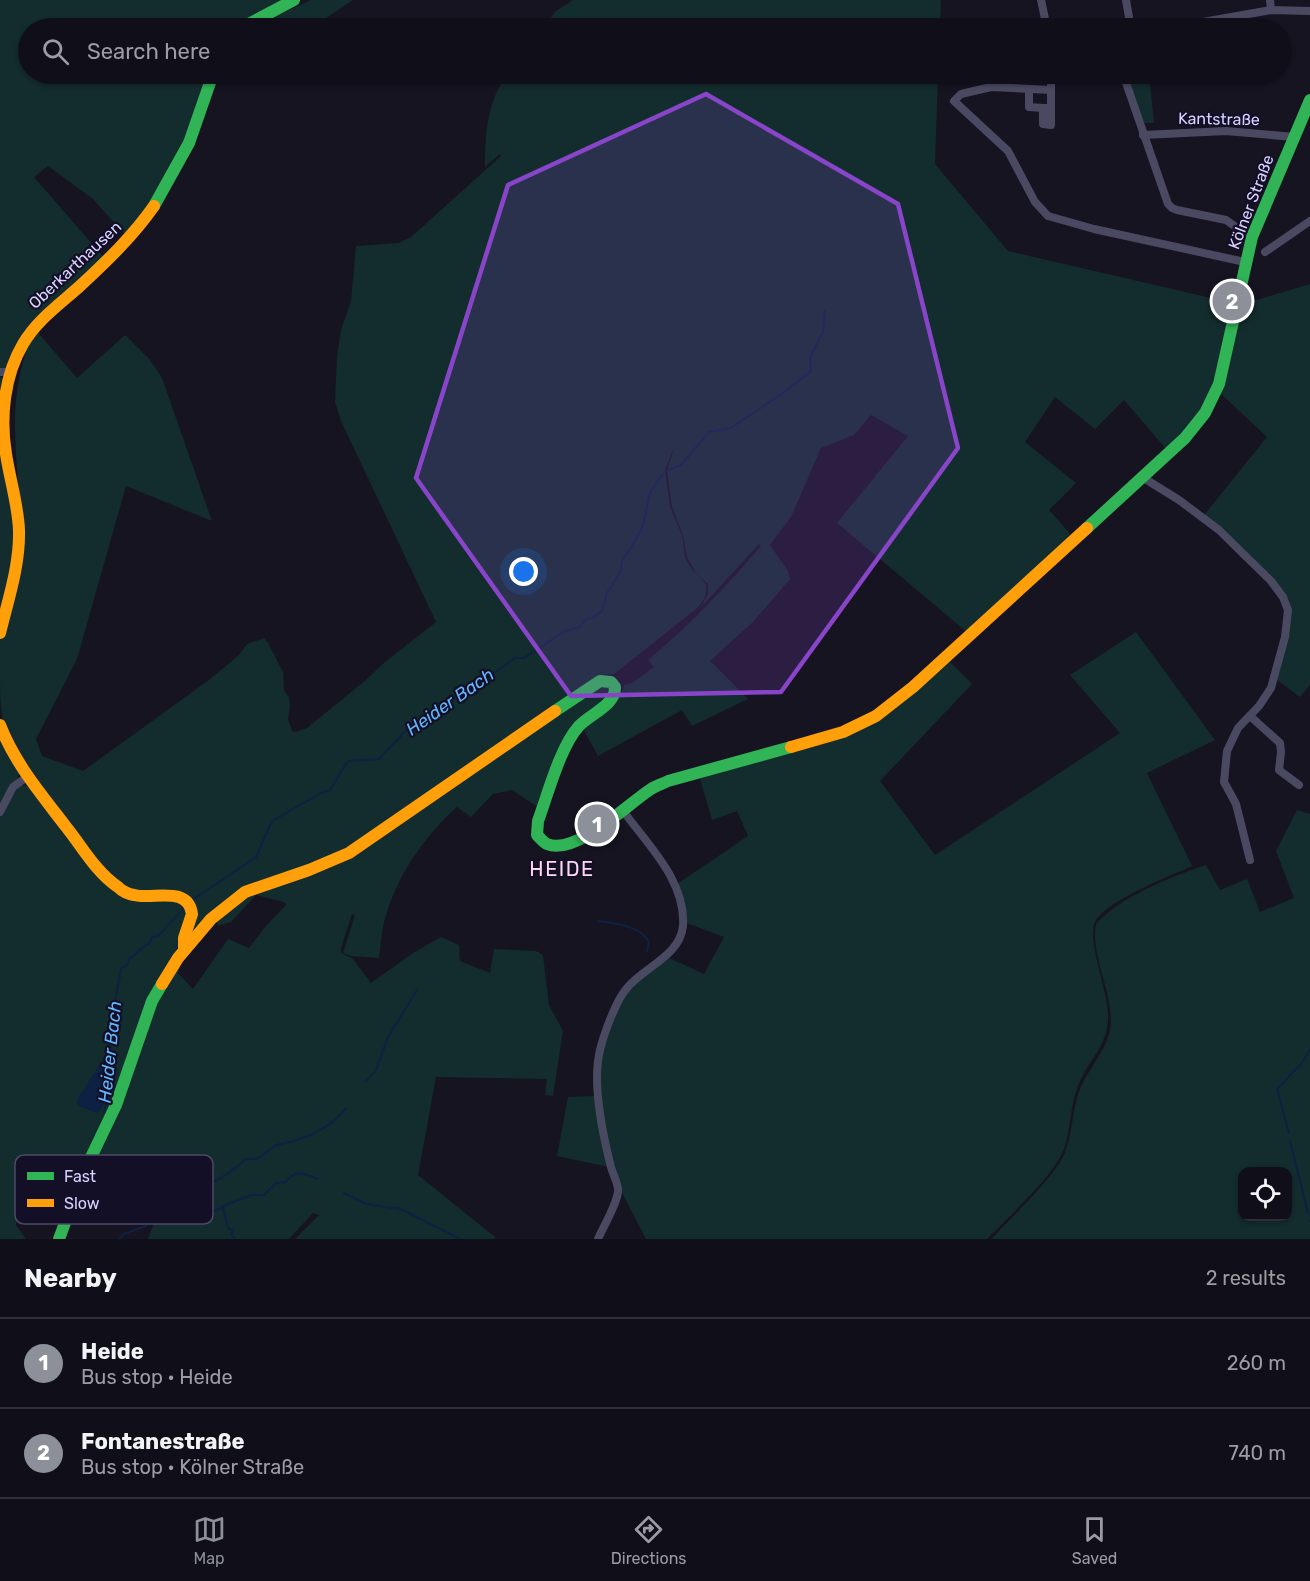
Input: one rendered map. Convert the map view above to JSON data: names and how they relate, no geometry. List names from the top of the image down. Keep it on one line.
{"streets":{"main road":["Kölner Straße","Oberkarthausen"],"street":["Kantstraße"]},"crossings":[["Kantstraße","Kölner Straße"]],"districts":["HEIDE"],"water":["Heider Bach"],"legend":["Fast","Slow"],"page":{"search":"Search here","pins":["2","1"],"heading":["Nearby","2 results"],"list":[{"mark":"1","name":"Heide","note":"Bus stop · Heide","value":"260 m"},{"mark":"2","name":"Fontanestraße","note":"Bus stop · Kölner Straße","value":"740 m"}],"nav":["Map","Directions","Saved"]}}
